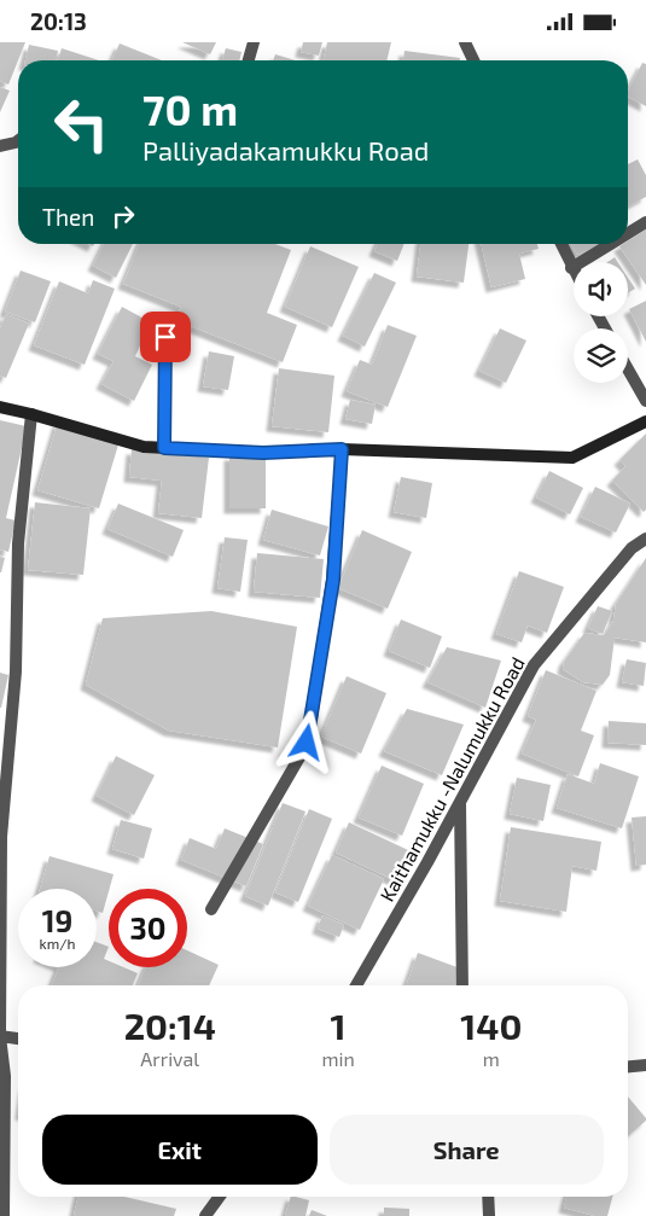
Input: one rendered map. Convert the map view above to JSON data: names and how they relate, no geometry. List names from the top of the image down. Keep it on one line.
{"streets":{"street":["Kaithamukku -Nalumukku Road"]},"page":{"status":"20:13","turn":["70 m","Palliyadakamukku Road"],"then":"Then","speed":"19 km/h","limit":"30","eta":["20:14","Arrival","1","min","140","m"],"buttons":["Exit","Share"]}}
